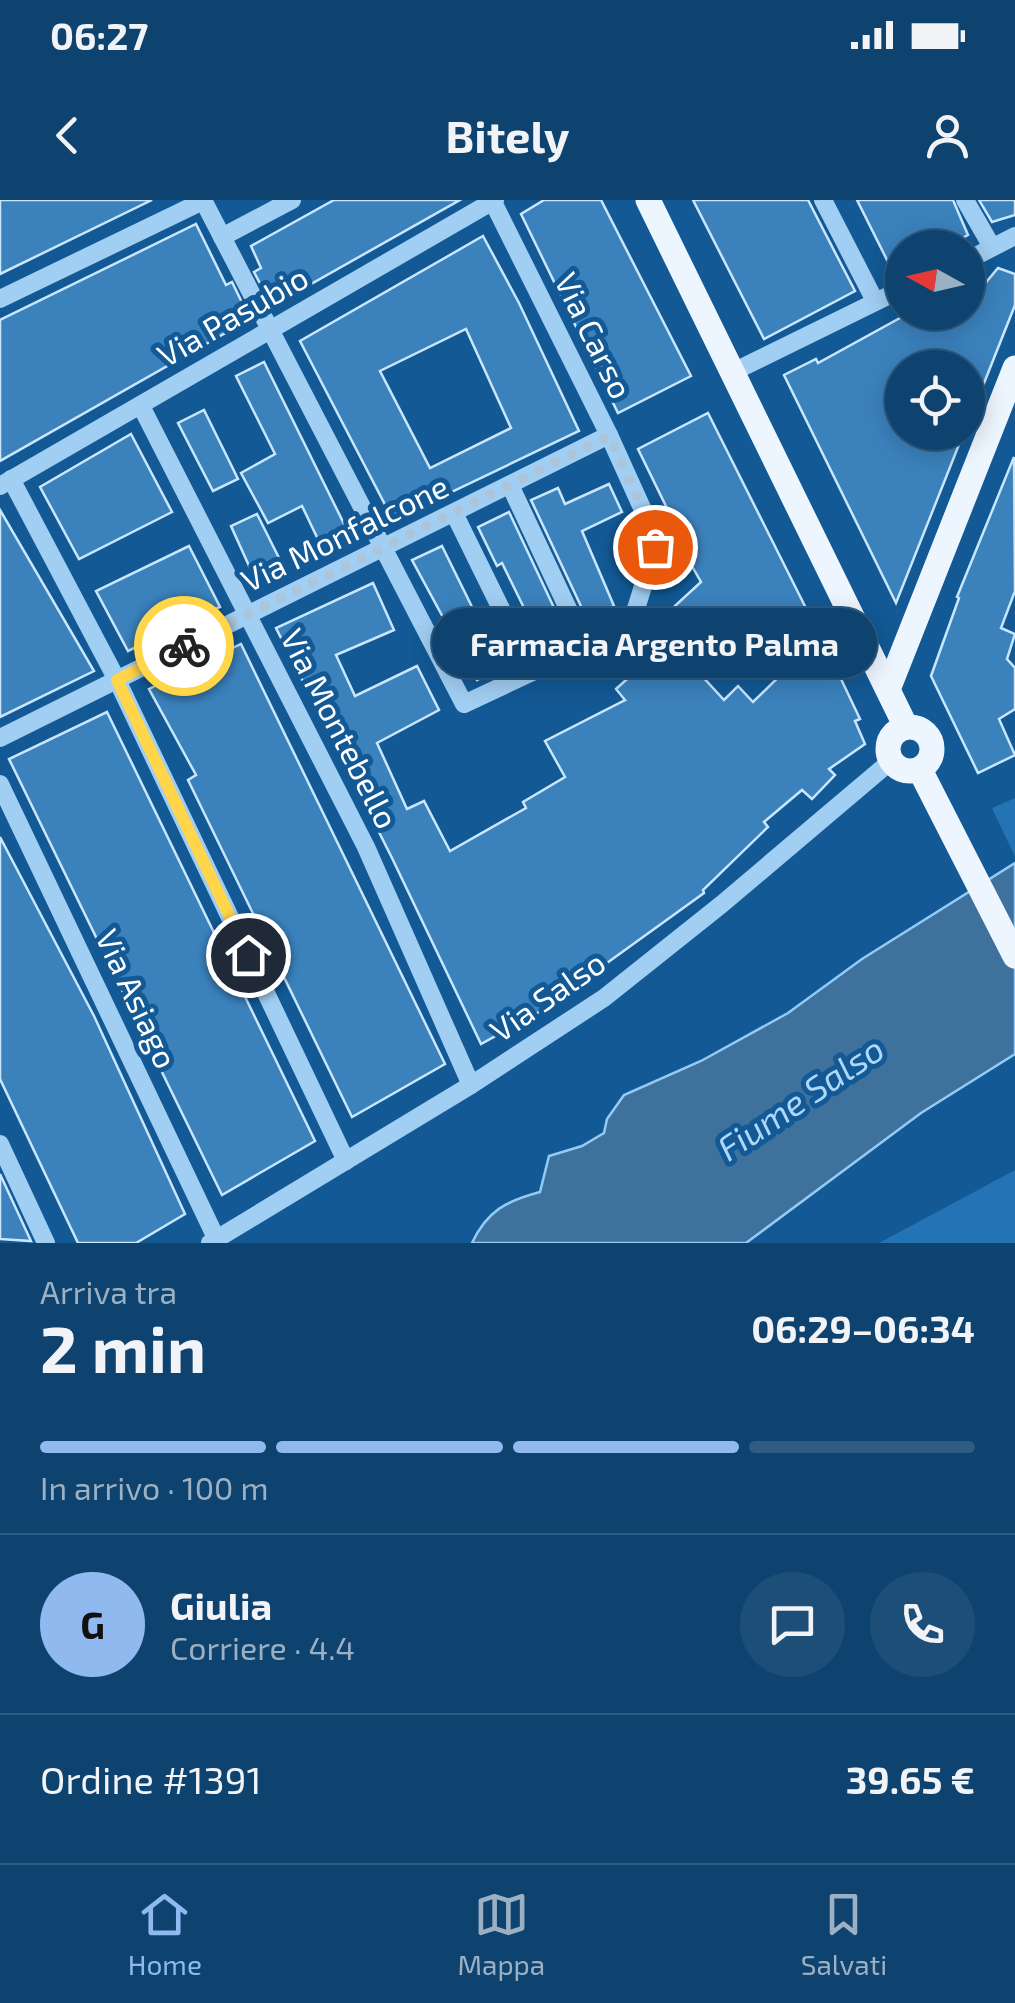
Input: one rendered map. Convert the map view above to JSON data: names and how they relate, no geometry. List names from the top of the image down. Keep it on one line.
{"streets":{"street":["Via Pasubio","Via Carso","Via Monfalcone","Via Montebello","Via Salso","Via Asiago"]},"crossings":[["Via Pasubio","Via Carso"],["Via Pasubio","Via Montebello"],["Via Carso","Via Monfalcone"],["Via Monfalcone","Via Montebello"],["Via Montebello","Via Salso"],["Via Salso","Via Asiago"]],"water":["Fiume Salso"],"places":["Farmacia Argento Palma"],"north":"left","page":{"status":"06:27","header":"Bitely","bubble":"Farmacia Argento Palma","heading":["2 min","Arriva tra","06:29–06:34"],"panel":["Giulia","Corriere · 4.4","Ordine #1391","39.65 €"],"bar":"In arrivo · 100 m","round":"G","tabs":["Home","Mappa","Salvati"]}}
